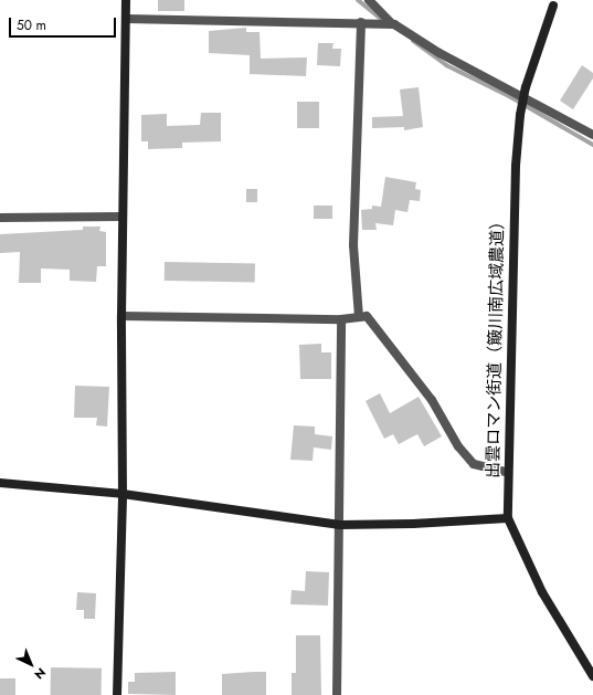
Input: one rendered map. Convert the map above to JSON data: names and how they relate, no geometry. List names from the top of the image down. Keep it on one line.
{"streets":{"street":["出雲ロマン街道（簸川南広域農道）"]},"scale_bar":"50 m","north":"bottom right"}
